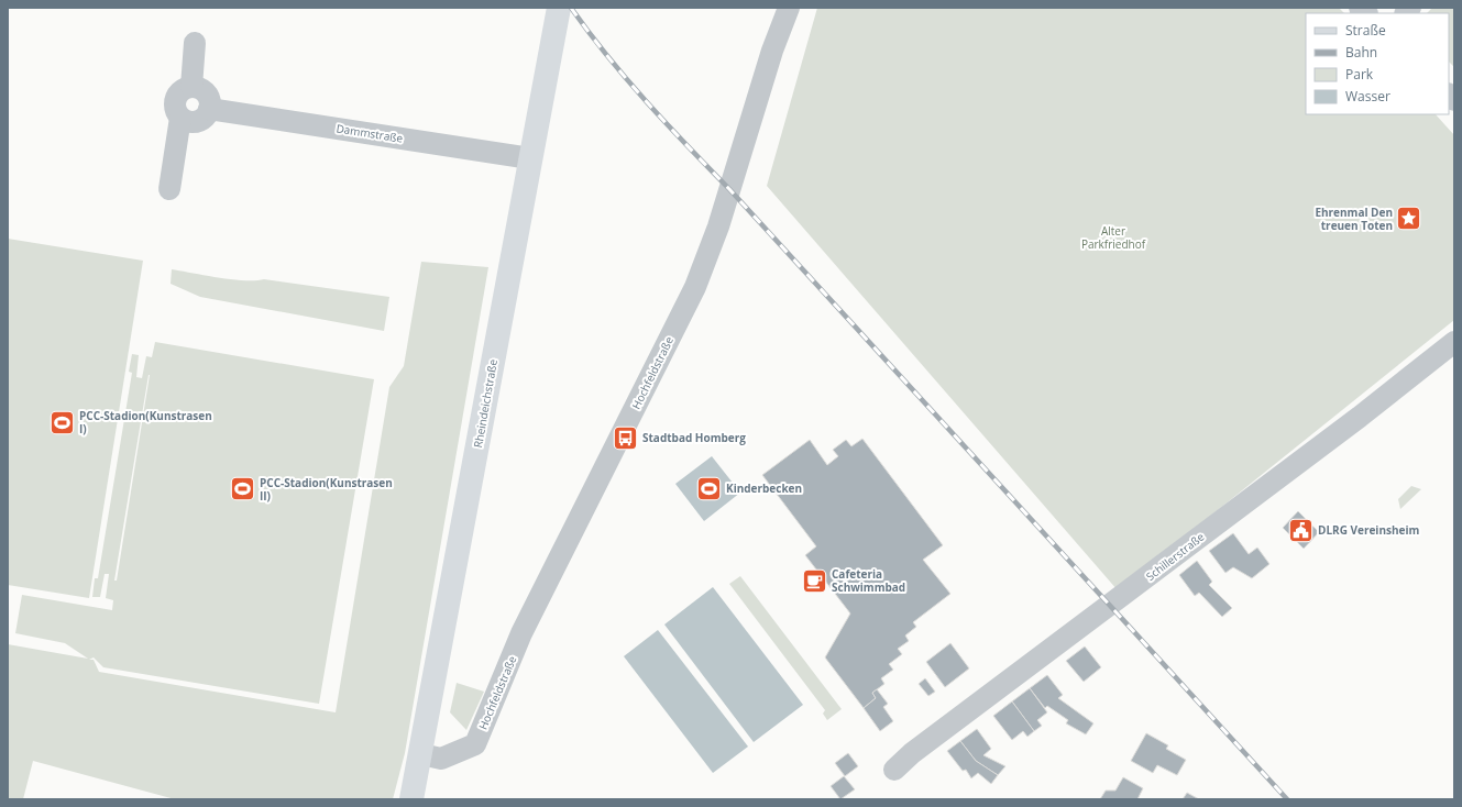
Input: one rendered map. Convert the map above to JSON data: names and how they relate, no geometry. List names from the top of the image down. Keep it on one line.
{"streets":{"main road":["Rheindeichstraße"],"street":["Dammstraße","Hochfeldstraße","Schillerstraße"]},"crossings":[["Dammstraße","Rheindeichstraße"],["Hochfeldstraße","Rheindeichstraße"]],"parks":["Alter Parkfriedhof"],"places":{"place":["Ehrenmal Den treuen Toten"],"sports":["PCC-Stadion(Kunstrasen I)","Kinderbecken","PCC-Stadion(Kunstrasen II)"],"bus stop":["Stadtbad Homberg"],"public building":["DLRG Vereinsheim"],"cafe":["Cafeteria Schwimmbad"]},"legend":["Straße","Bahn","Park","Wasser"]}
